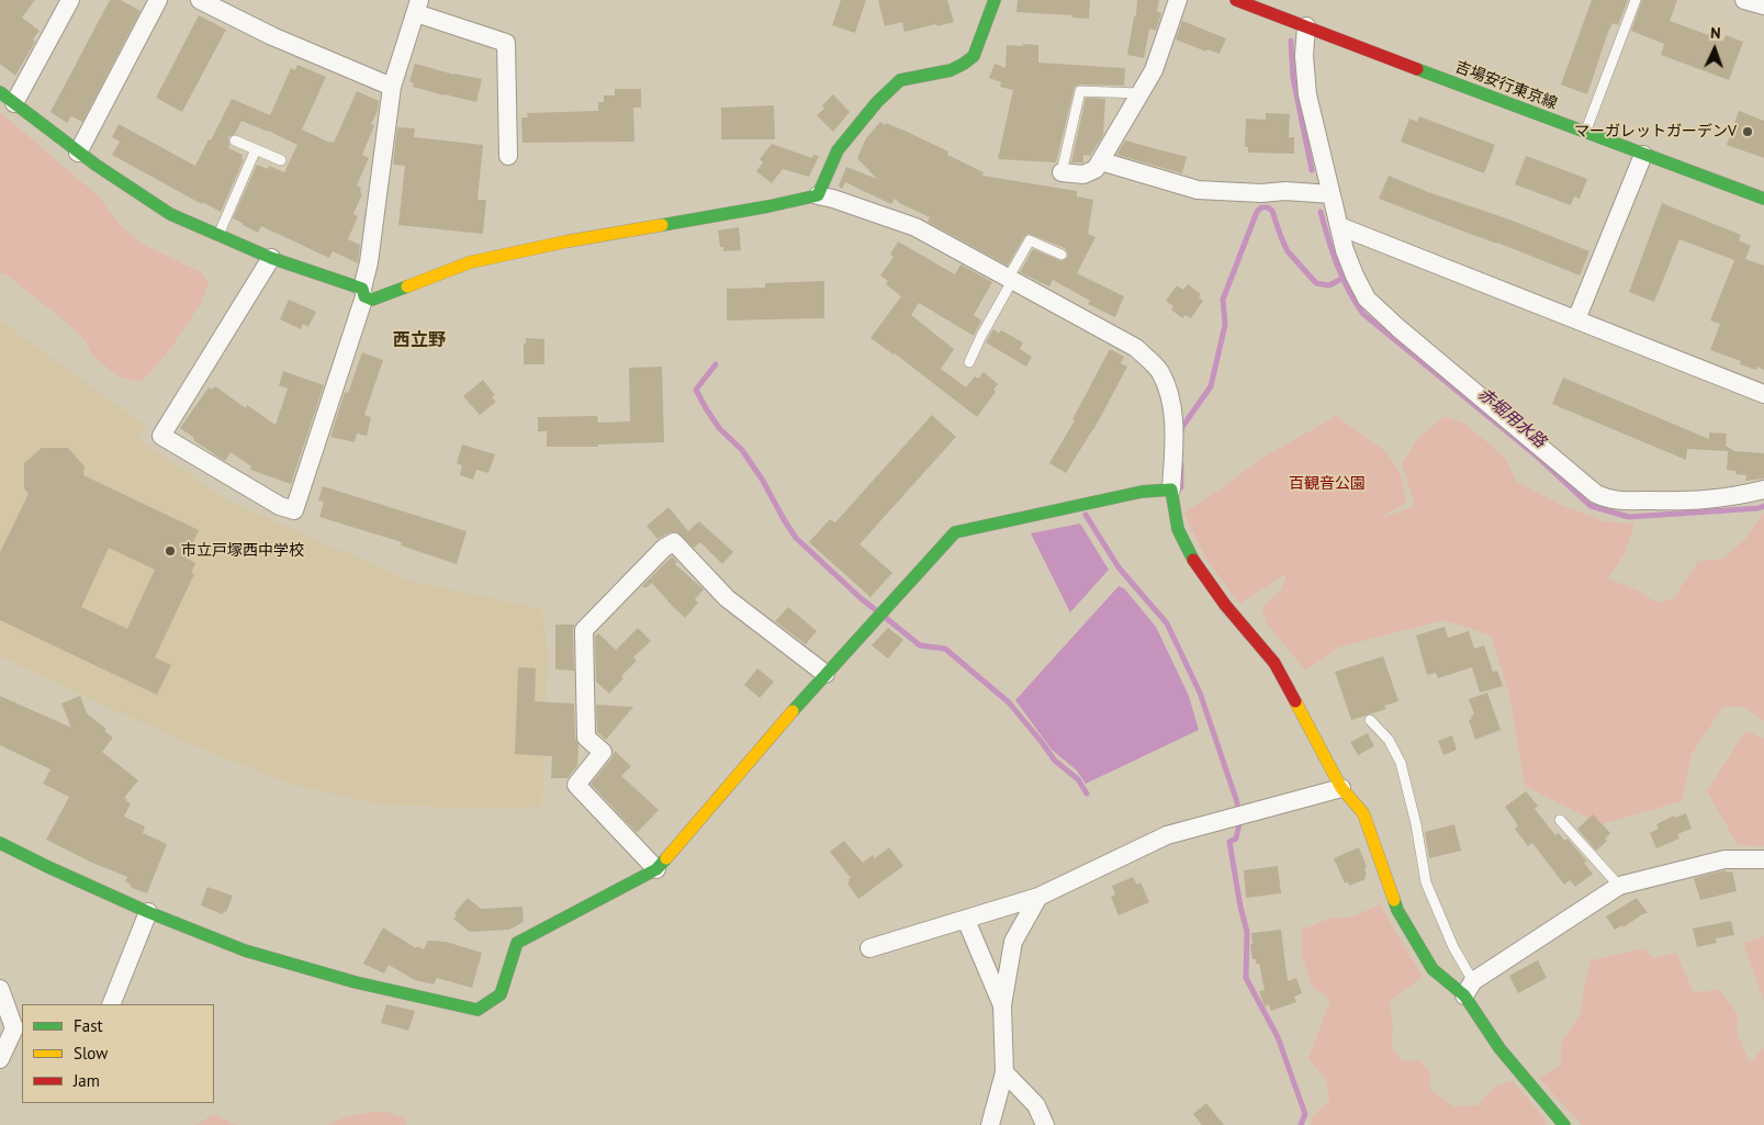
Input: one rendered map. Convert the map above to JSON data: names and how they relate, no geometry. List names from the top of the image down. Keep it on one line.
{"streets":{"street":["吉場安行東京線"]},"districts":["西立野"],"water":["赤堀用水路"],"parks":["百観音公園"],"places":["マーガレットガーデンV","市立戸塚西中学校"],"legend":["Fast","Slow","Jam"],"north":"top"}
